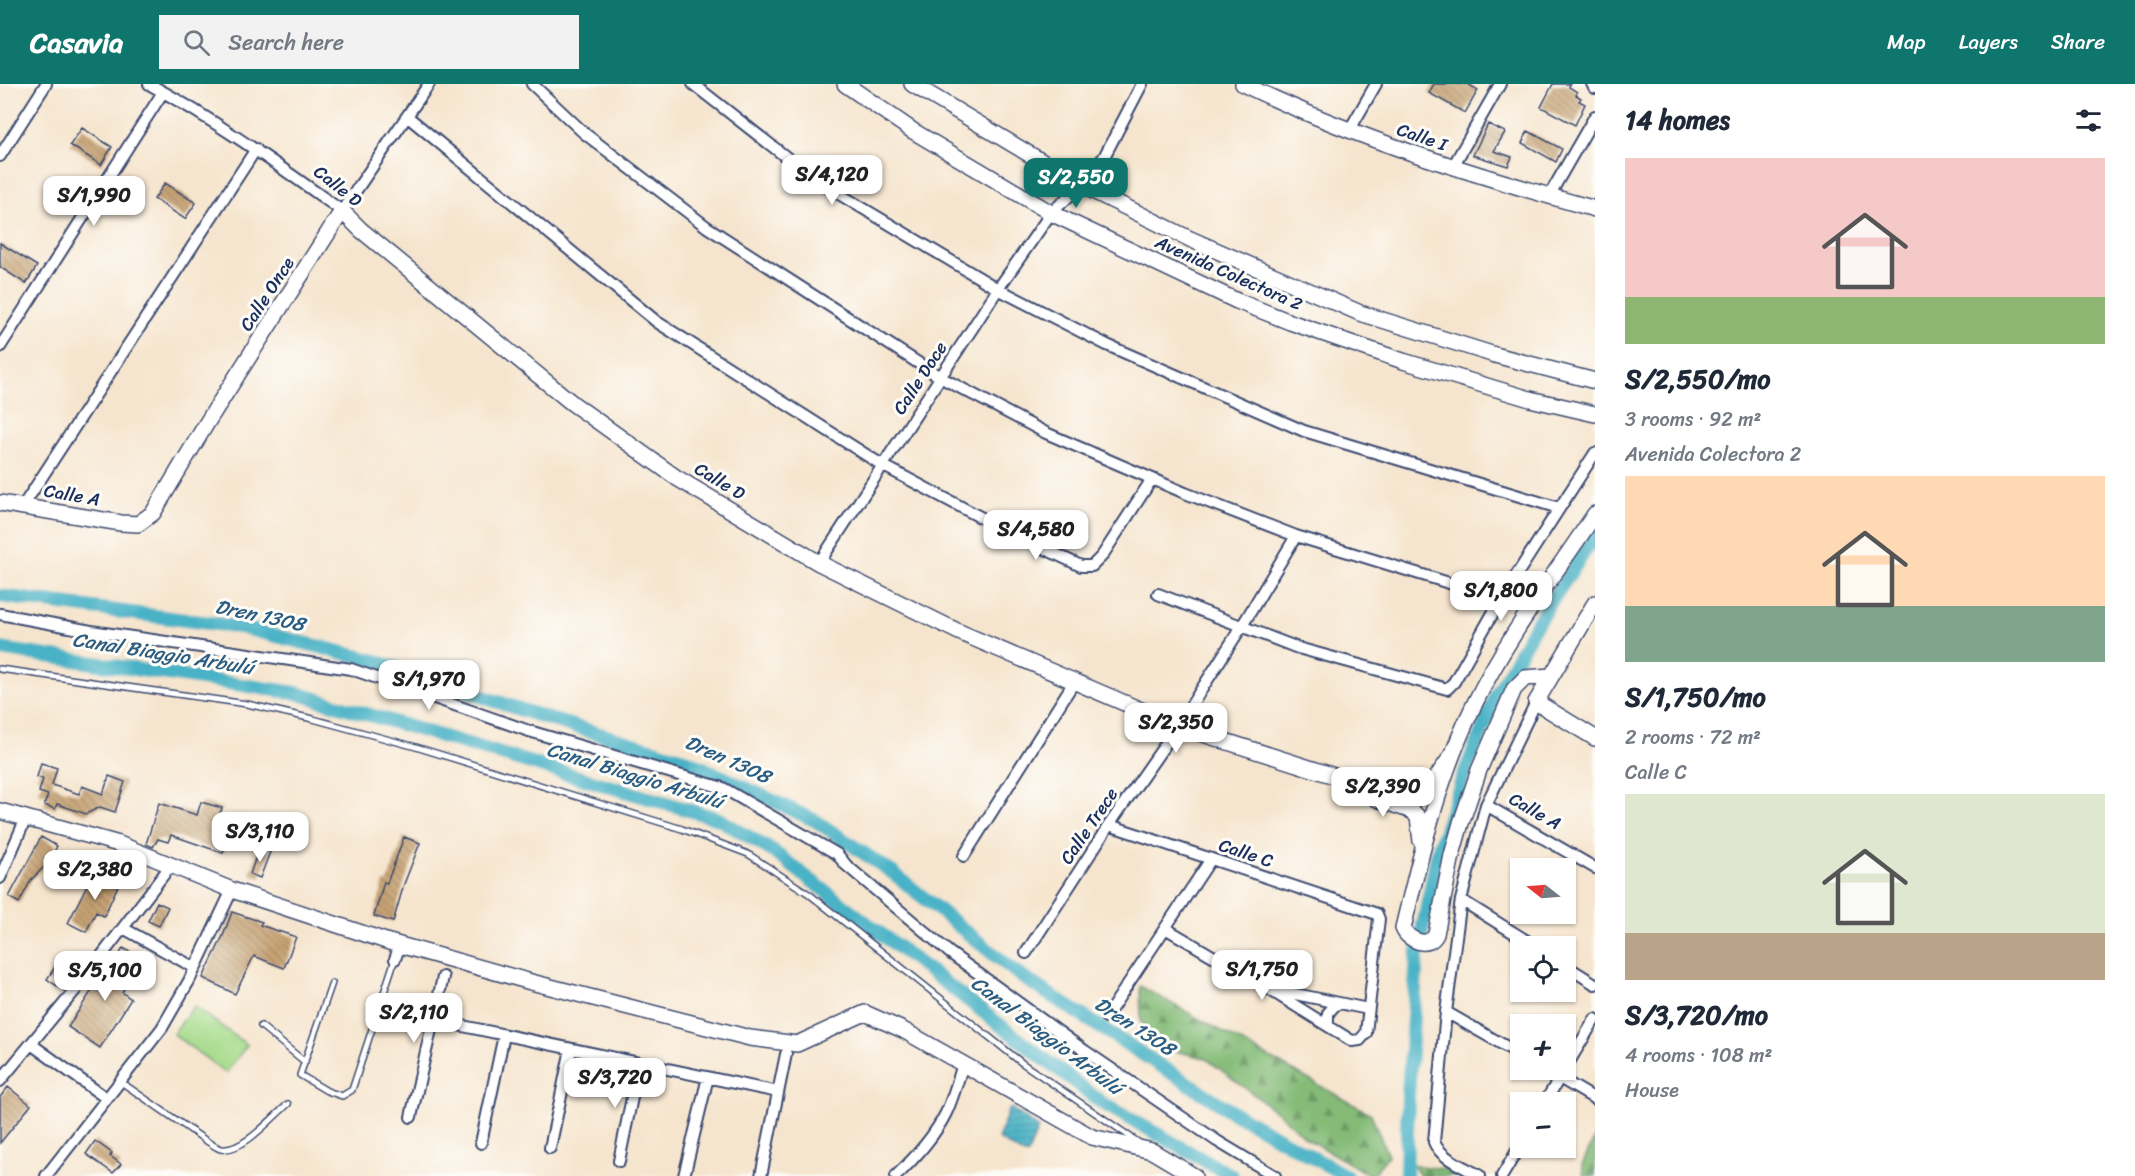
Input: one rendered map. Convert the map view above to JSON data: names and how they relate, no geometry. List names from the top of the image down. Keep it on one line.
{"streets":{"street":["Calle I","Calle D","Avenida Colectora 2","Calle Once","Calle Doce","Calle A","Calle Trece","Calle C"]},"crossings":[["Calle D","Calle Once"],["Calle D","Calle Doce"],["Calle D","Calle Trece"],["Avenida Colectora 2","Calle Doce"],["Calle Once","Calle A"],["Calle Trece","Calle C"]],"water":["Dren 1308","Canal Biaggio Arbulú"],"north":"left","page":{"header":"Casavia","search":"Search here","nav":["Map","Layers","Share"],"heading":"14 homes","price":["S/4,120","S/2,550","S/1,990","S/4,580","S/1,800","S/1,970","S/2,350","S/2,390","S/3,110","S/2,380","S/1,750","S/5,100","S/2,110","S/3,720"],"list":[{"name":"S/2,550/mo","note":"3 rooms · 92 m² · Avenida Colectora 2"},{"name":"S/1,750/mo","note":"2 rooms · 72 m² · Calle C"},{"name":"S/3,720/mo","note":"4 rooms · 108 m² · House"}],"map_buttons":["+","−"]}}
